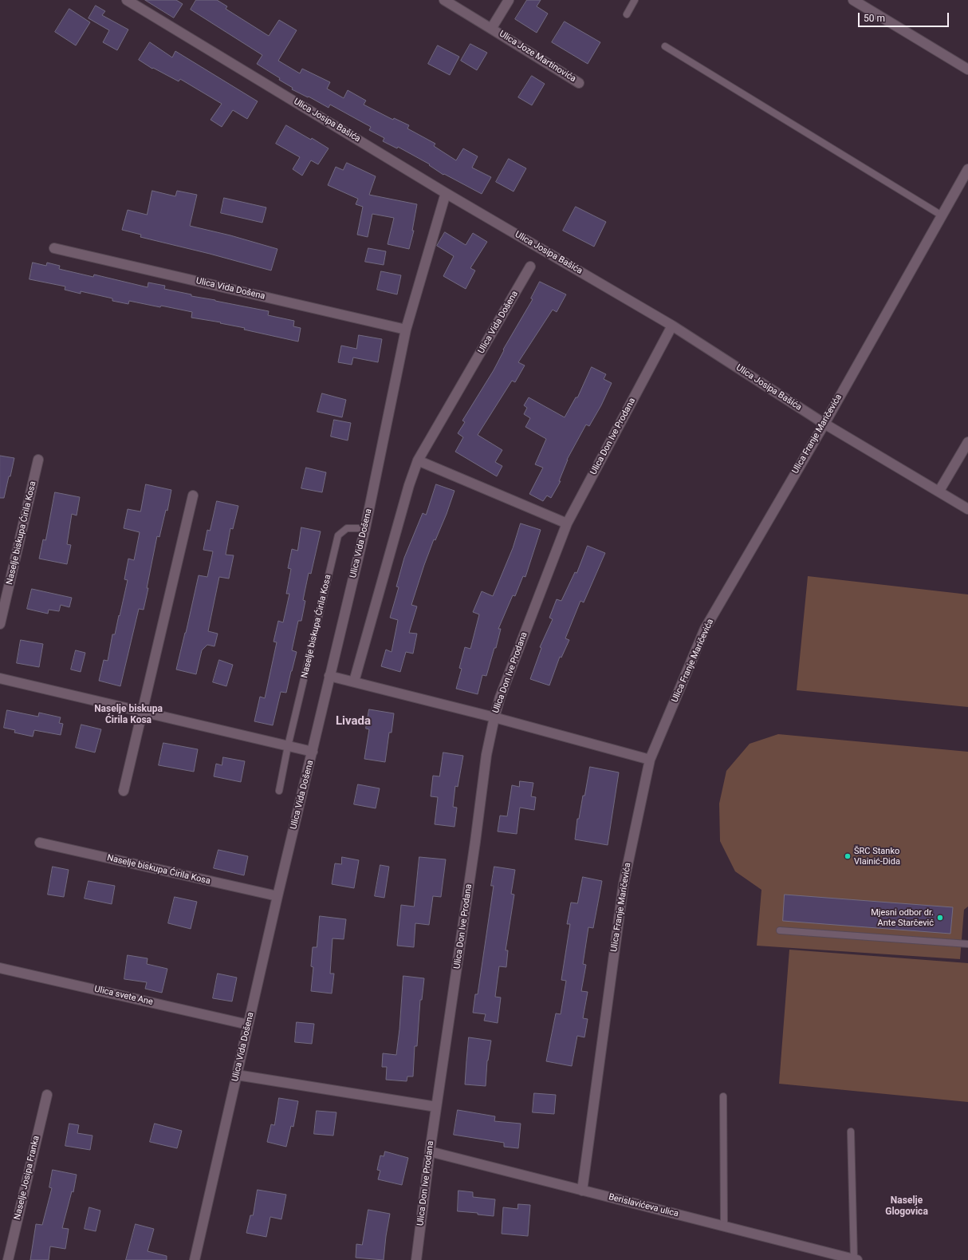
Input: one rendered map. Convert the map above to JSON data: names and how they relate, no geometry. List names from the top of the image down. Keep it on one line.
{"streets":{"street":["Ulica Joze Martinovića","Ulica Josipa Bašića","Ulica Vida Došena","Ulica Franje Maričevića","Ulica Don Ive Prodana","Naselje biskupa Ćirila Kosa","Ulica svete Ane","Naselje Josipa Franka","Berislavićeva ulica"]},"crossings":[["Ulica Josipa Bašića","Ulica Vida Došena"],["Ulica Josipa Bašića","Ulica Franje Maričevića"],["Ulica Josipa Bašića","Ulica Don Ive Prodana"],["Ulica Vida Došena","Naselje biskupa Ćirila Kosa"],["Ulica Vida Došena","Ulica svete Ane"],["Ulica Franje Maričevića","Berislavićeva ulica"],["Ulica Don Ive Prodana","Berislavićeva ulica"]],"districts":["Naselje biskupa Ćirila Kosa","Livada","Naselje Glogovica"],"places":["ŠRC Stanko Vlainić-Dida","Mjesni odbor dr. Ante Starčević"],"scale_bar":"50 m"}
